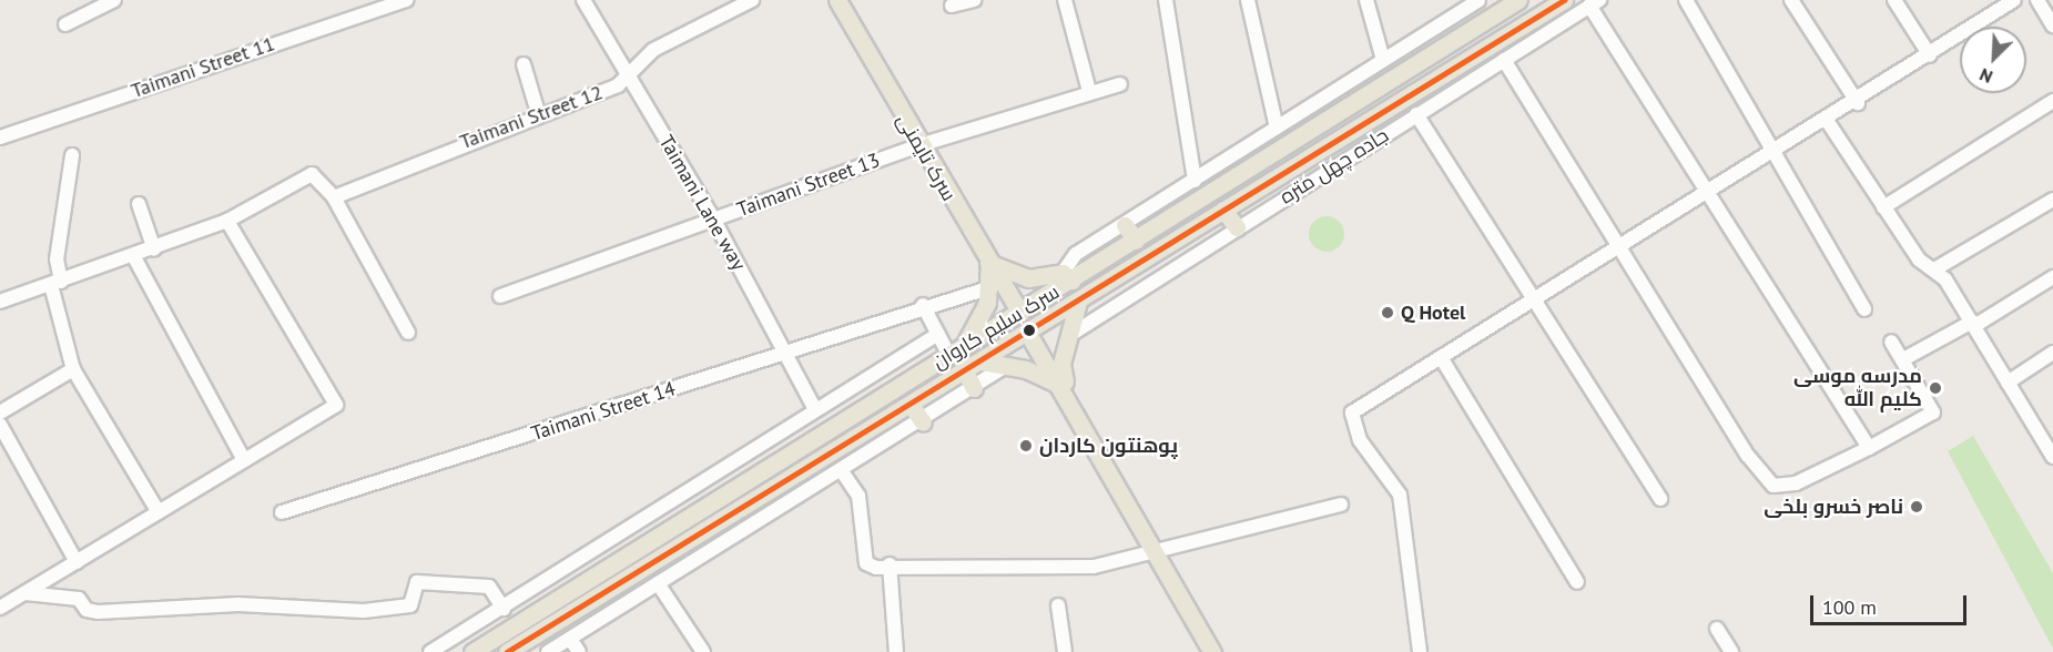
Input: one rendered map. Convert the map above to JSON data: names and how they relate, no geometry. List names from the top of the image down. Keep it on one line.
{"streets":{"main road":["سرک تایمنی","سرک سلیم کاروان"],"street":["Taimani Street 11","Taimani Street 12","جاده چهل متره","Taimani Street 13","Taimani Lane way","Taimani Street 14"]},"crossings":[["Taimani Street 12","Taimani Lane way"],["سرک تایمنی","Taimani Street 13"],["سرک تایمنی","سرک سلیم کاروان"],["Taimani Street 13","Taimani Lane way"],["Taimani Lane way","Taimani Street 14"]],"places":["Q Hotel","مدرسه موسی کلیم الله","پوهنتون کاردان","ناصر خسرو بلخی"],"scale_bar":"100 m","north":"bottom left"}
